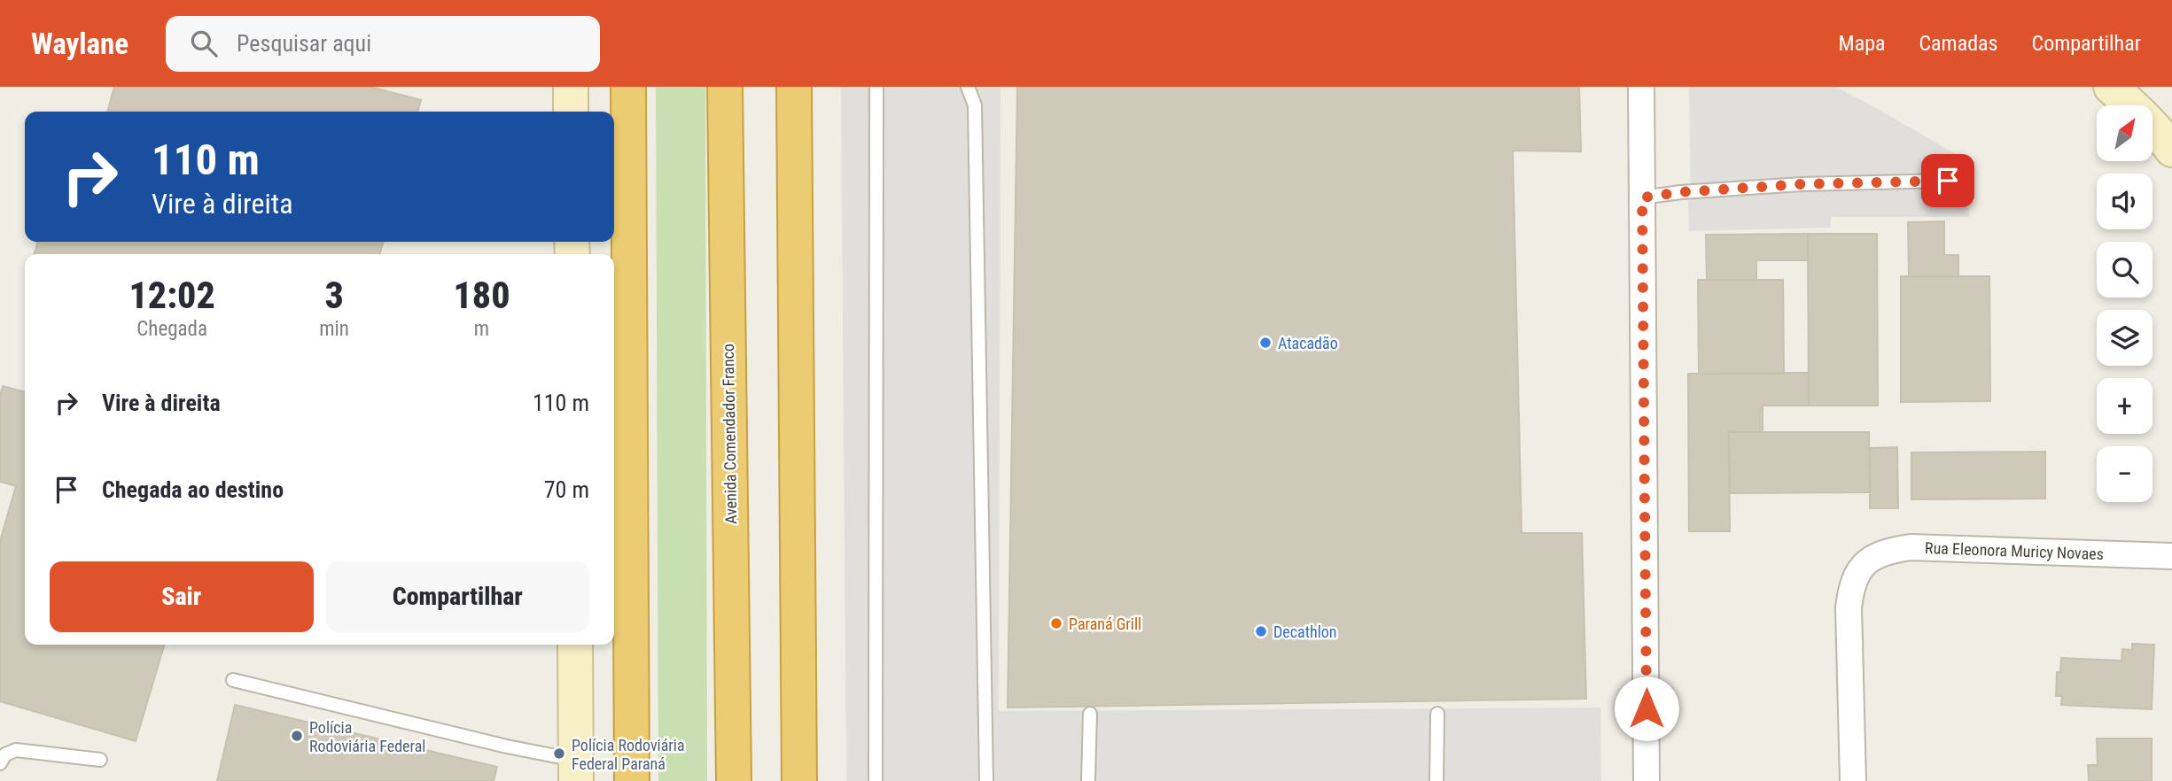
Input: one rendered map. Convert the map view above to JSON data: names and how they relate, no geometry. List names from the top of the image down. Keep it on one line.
{"streets":{"highway":["Avenida Comendador Franco"],"street":["Rua Eleonora Muricy Novaes"]},"places":["Atacadão","Paraná Grill","Decathlon","Polícia Rodoviária Federal","Polícia Rodoviária Federal Paraná"],"north":"top right","page":{"header":"Waylane","search":"Pesquisar aqui","nav":["Mapa","Camadas","Compartilhar"],"map_buttons":["+","−"],"turn":["110 m","Vire à direita"],"eta":["12:02","Chegada","3","min","180","m"],"list":[{"name":"Vire à direita","value":"110 m"},{"name":"Chegada ao destino","value":"70 m"}],"buttons":["Sair","Compartilhar"]}}
